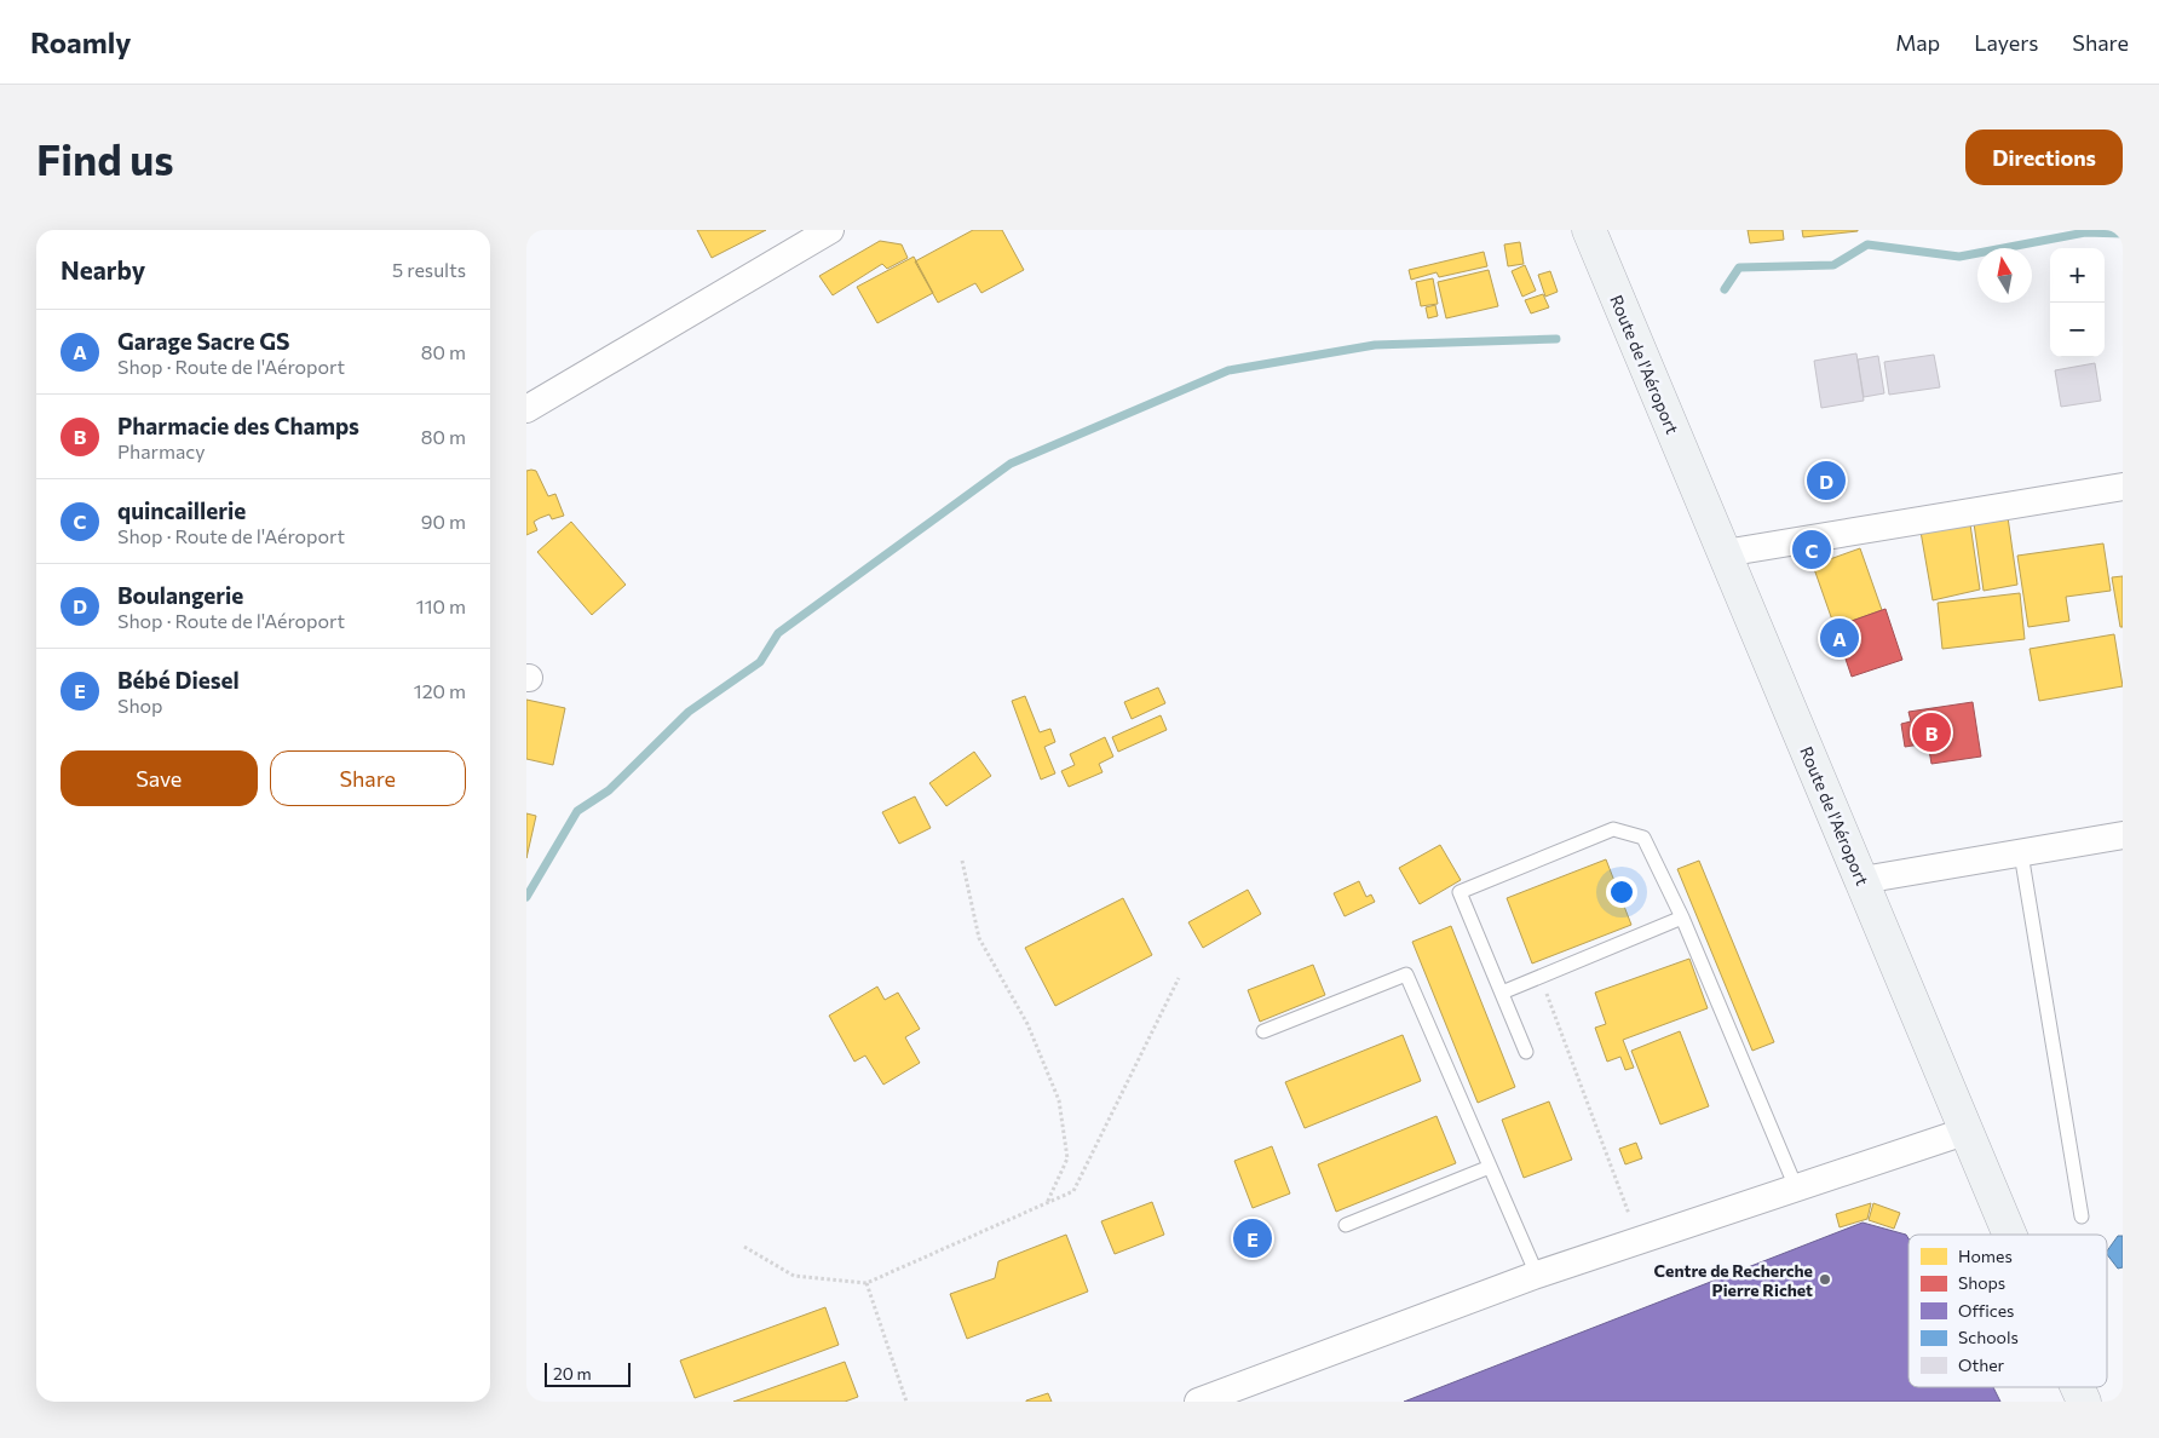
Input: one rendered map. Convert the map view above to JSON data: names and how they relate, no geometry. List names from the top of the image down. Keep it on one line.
{"streets":{"main road":["Route de l'Aéroport"]},"places":["Centre de Recherche Pierre Richet"],"legend":["Homes","Shops","Offices","Schools","Other"],"scale_bar":"20 m","north":"top","page":{"header":"Roamly","nav":["Map","Layers","Share"],"buttons":["Directions",["Save","Share"]],"title":"Find us","heading":["Nearby","5 results"],"map_buttons":["+","−"],"list":[{"mark":"A","name":"Garage Sacre GS","note":"Shop · Route de l'Aéroport","value":"80 m"},{"mark":"B","name":"Pharmacie des Champs","note":"Pharmacy","value":"80 m"},{"mark":"C","name":"quincaillerie","note":"Shop · Route de l'Aéroport","value":"90 m"},{"mark":"D","name":"Boulangerie","note":"Shop · Route de l'Aéroport","value":"110 m"},{"mark":"E","name":"Bébé Diesel","note":"Shop","value":"120 m"}],"pins":["D","C","A","B","E"],"scale":"20 m"}}
